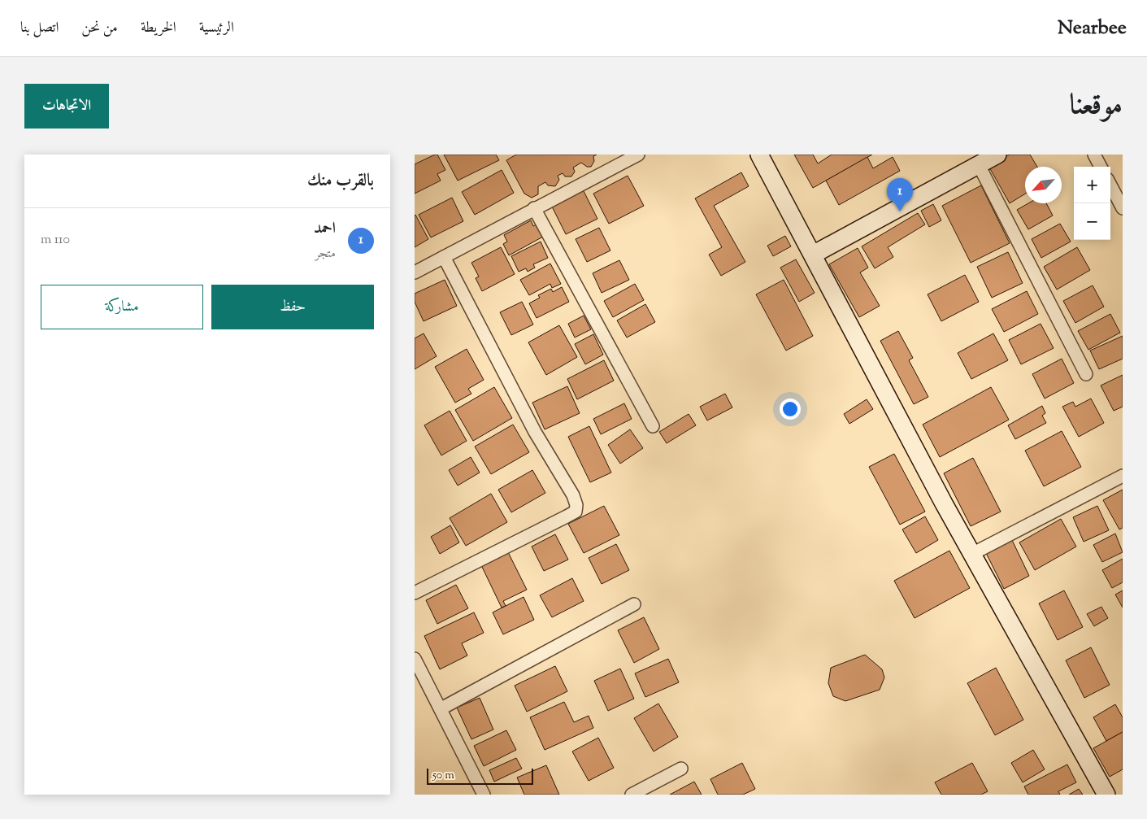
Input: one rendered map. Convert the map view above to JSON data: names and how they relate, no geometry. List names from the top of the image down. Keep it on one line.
{"scale_bar":"50 m","north":"bottom left","page":{"header":"Nearbee","nav":["الرئيسية","الخريطة","من نحن","اتصل بنا"],"title":"موقعنا","buttons":["الاتجاهات",["حفظ","مشاركة"]],"heading":"بالقرب منك","map_buttons":["+","−"],"pins":"1","list":[{"mark":"1","name":"احمد","note":"متجر","value":"110 m"}],"scale":"50 m"}}
